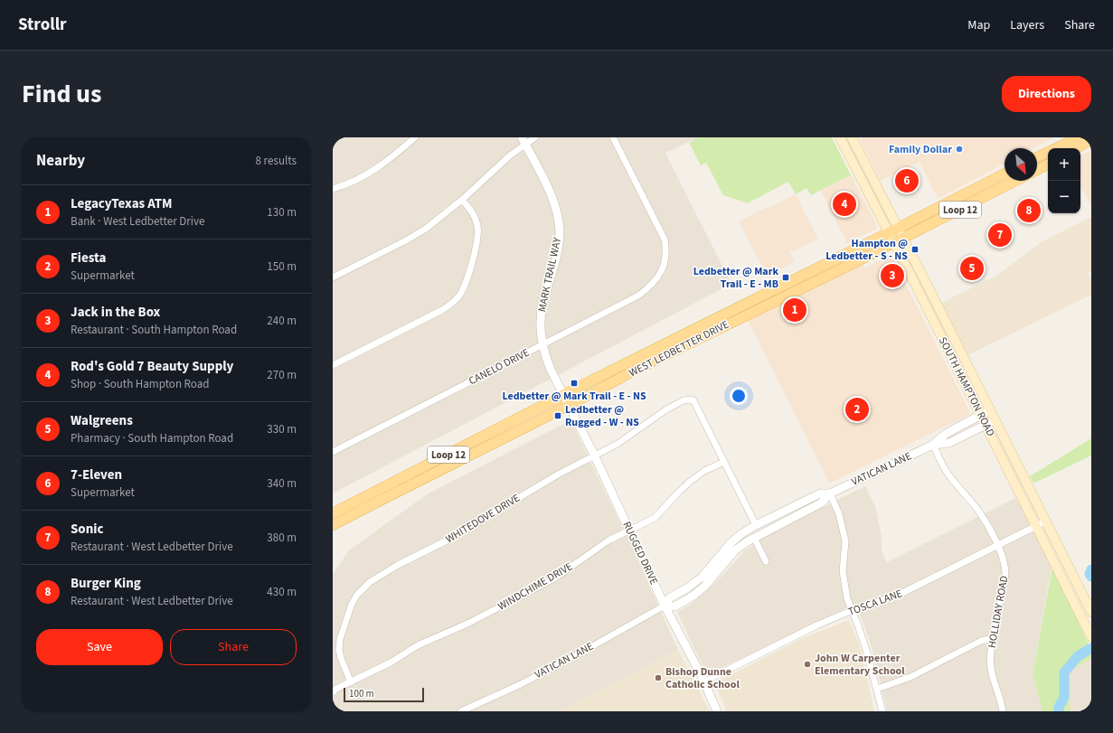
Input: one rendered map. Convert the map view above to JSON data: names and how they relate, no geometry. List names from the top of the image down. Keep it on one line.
{"streets":{"main road":["Loop 12","WEST LEDBETTER DRIVE","SOUTH HAMPTON ROAD"],"street":["MARK TRAIL WAY","CANELO DRIVE","VATICAN LANE","WHITEDOVE DRIVE","RUGGED DRIVE","WINDCHIME DRIVE","TOSCA LANE","HOLLIDAY ROAD"]},"crossings":[["MARK TRAIL WAY","WEST LEDBETTER DRIVE"],["MARK TRAIL WAY","CANELO DRIVE"],["MARK TRAIL WAY","RUGGED DRIVE"],["WEST LEDBETTER DRIVE","SOUTH HAMPTON ROAD"],["WEST LEDBETTER DRIVE","RUGGED DRIVE"],["SOUTH HAMPTON ROAD","VATICAN LANE"],["SOUTH HAMPTON ROAD","TOSCA LANE"],["VATICAN LANE","RUGGED DRIVE"],["VATICAN LANE","HOLLIDAY ROAD"],["WHITEDOVE DRIVE","RUGGED DRIVE"],["WHITEDOVE DRIVE","WINDCHIME DRIVE"],["RUGGED DRIVE","WINDCHIME DRIVE"],["RUGGED DRIVE","TOSCA LANE"],["TOSCA LANE","HOLLIDAY ROAD"]],"places":{"other":["Family Dollar","John W Carpenter Elementary School","Bishop Dunne Catholic School"],"transit":["Hampton @ Ledbetter - S - NS","Ledbetter @ Mark Trail - E - MB","Ledbetter @ Mark Trail - E - NS","Ledbetter @ Rugged - W - NS"]},"scale_bar":"100 m","north":"bottom right","page":{"header":"Strollr","nav":["Map","Layers","Share"],"title":"Find us","buttons":["Directions",["Save","Share"]],"heading":["Nearby","8 results"],"map_buttons":["+","−"],"pins":["6","4","8","7","5","3","1","2"],"list":[{"mark":"1","name":"LegacyTexas ATM","note":"Bank · West Ledbetter Drive","value":"130 m"},{"mark":"2","name":"Fiesta","note":"Supermarket","value":"150 m"},{"mark":"3","name":"Jack in the Box","note":"Restaurant · South Hampton Road","value":"240 m"},{"mark":"4","name":"Rod's Gold 7 Beauty Supply","note":"Shop · South Hampton Road","value":"270 m"},{"mark":"5","name":"Walgreens","note":"Pharmacy · South Hampton Road","value":"330 m"},{"mark":"6","name":"7-Eleven","note":"Supermarket","value":"340 m"},{"mark":"7","name":"Sonic","note":"Restaurant · West Ledbetter Drive","value":"380 m"},{"mark":"8","name":"Burger King","note":"Restaurant · West Ledbetter Drive","value":"430 m"}],"scale":"100 m"}}
